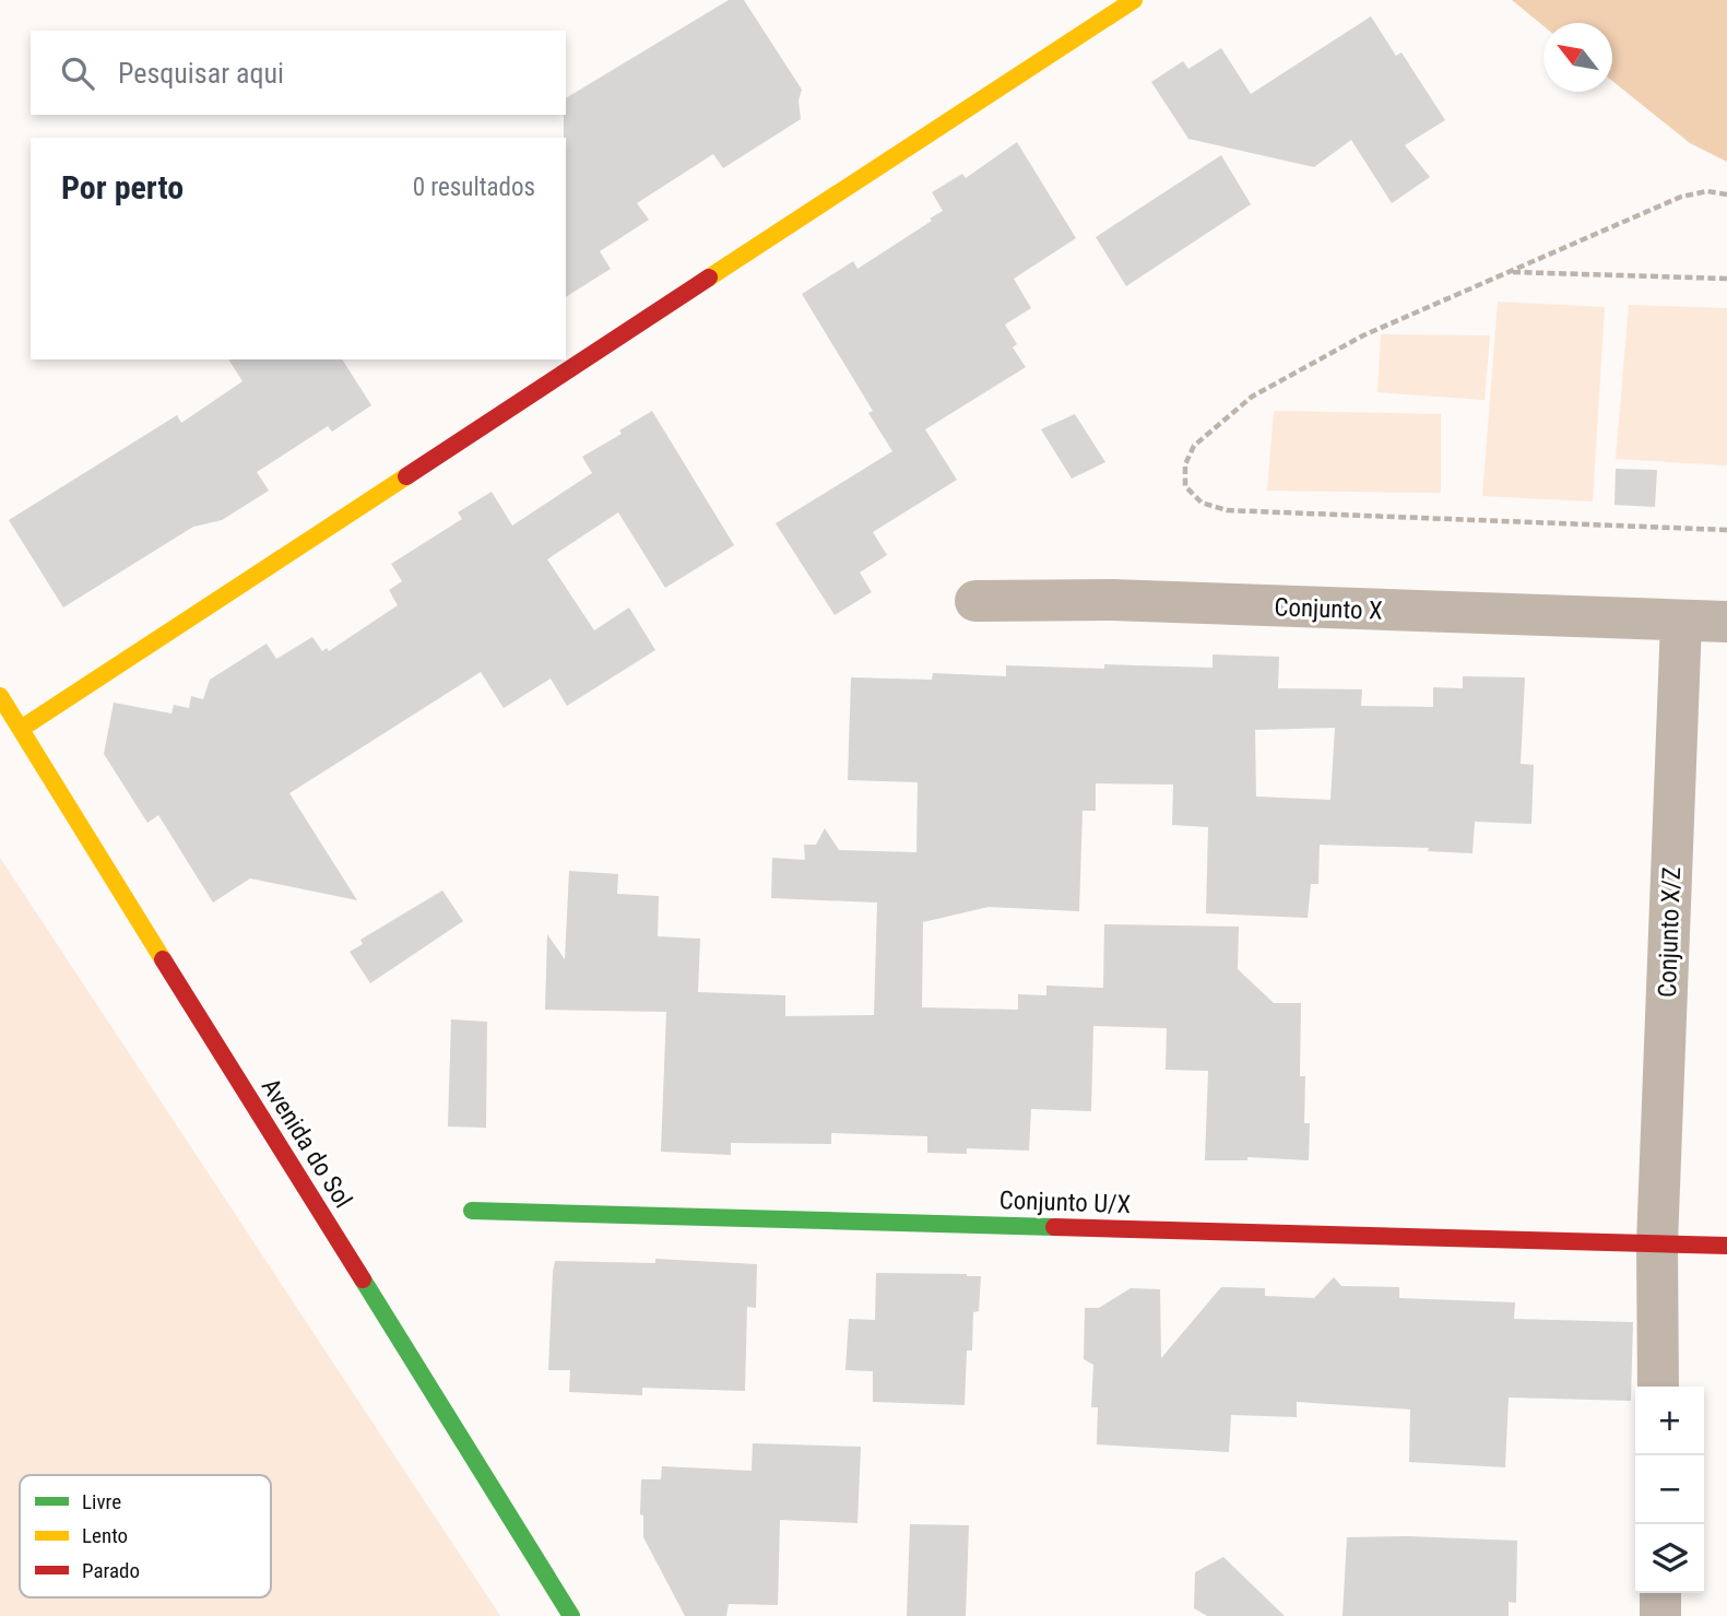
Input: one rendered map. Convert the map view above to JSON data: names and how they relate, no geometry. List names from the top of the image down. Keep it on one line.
{"streets":{"street":["Conjunto X","Conjunto X/Z","Avenida do Sol","Conjunto U/X"]},"crossings":[["Conjunto X","Conjunto X/Z"],["Conjunto X/Z","Conjunto U/X"]],"legend":["Livre","Lento","Parado"],"north":"top left","page":{"search":"Pesquisar aqui","heading":["Por perto","0 resultados"],"map_buttons":["+","−"]}}
